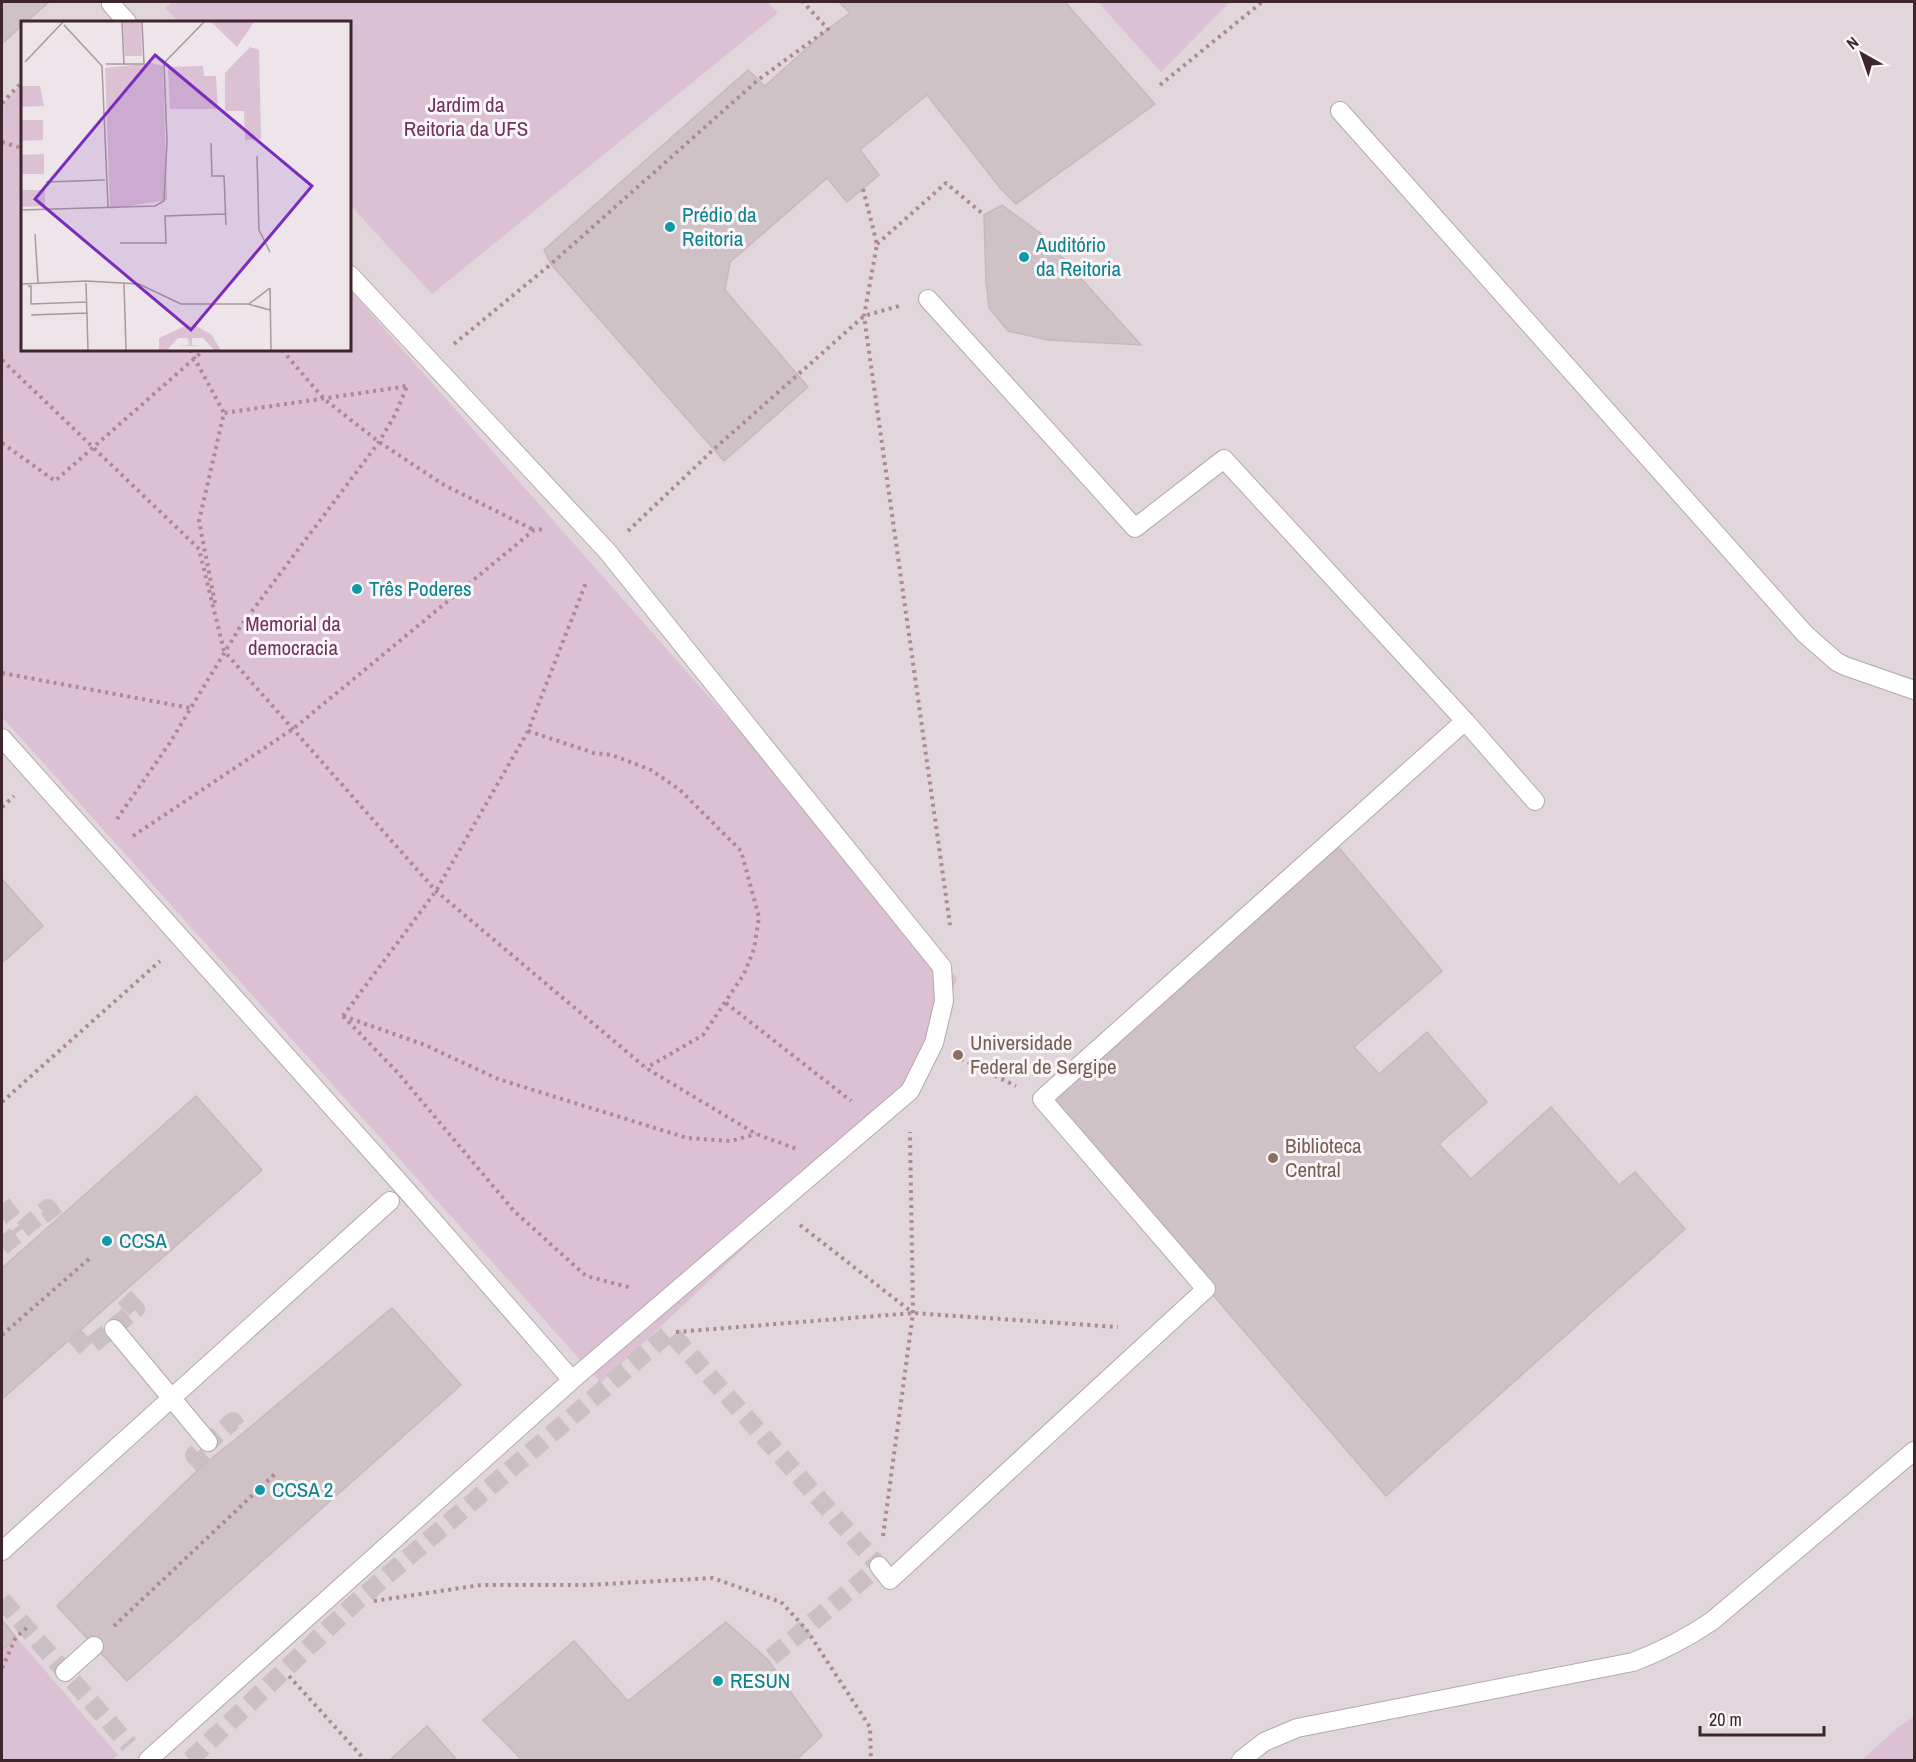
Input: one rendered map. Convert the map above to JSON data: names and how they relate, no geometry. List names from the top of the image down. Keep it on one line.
{"parks":["Jardim da Reitoria da UFS","Memorial da democracia"],"places":["Prédio da Reitoria","Auditório da Reitoria","Três Poderes","Universidade Federal de Sergipe","Biblioteca Central","CCSA","CCSA 2","RESUN"],"scale_bar":"20 m","north":"top left"}
